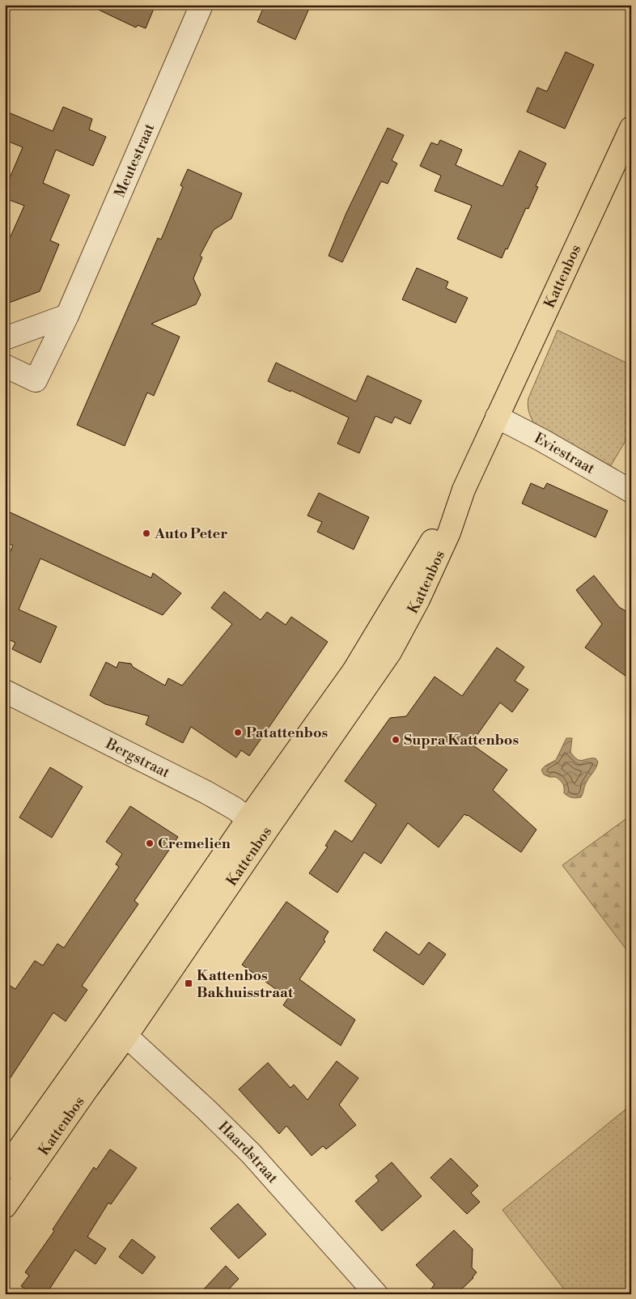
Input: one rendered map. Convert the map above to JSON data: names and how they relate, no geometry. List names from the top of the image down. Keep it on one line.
{"streets":{"main road":["Kattenbos"],"street":["Meutestraat","Eviestraat","Bergstraat","Haardstraat"]},"crossings":[["Kattenbos","Eviestraat"],["Kattenbos","Bergstraat"],["Kattenbos","Haardstraat"]],"places":{"other":["Auto Peter","Patattenbos","Supra Kattenbos","Cremelien"],"transit":["Kattenbos Bakhuisstraat"]}}
